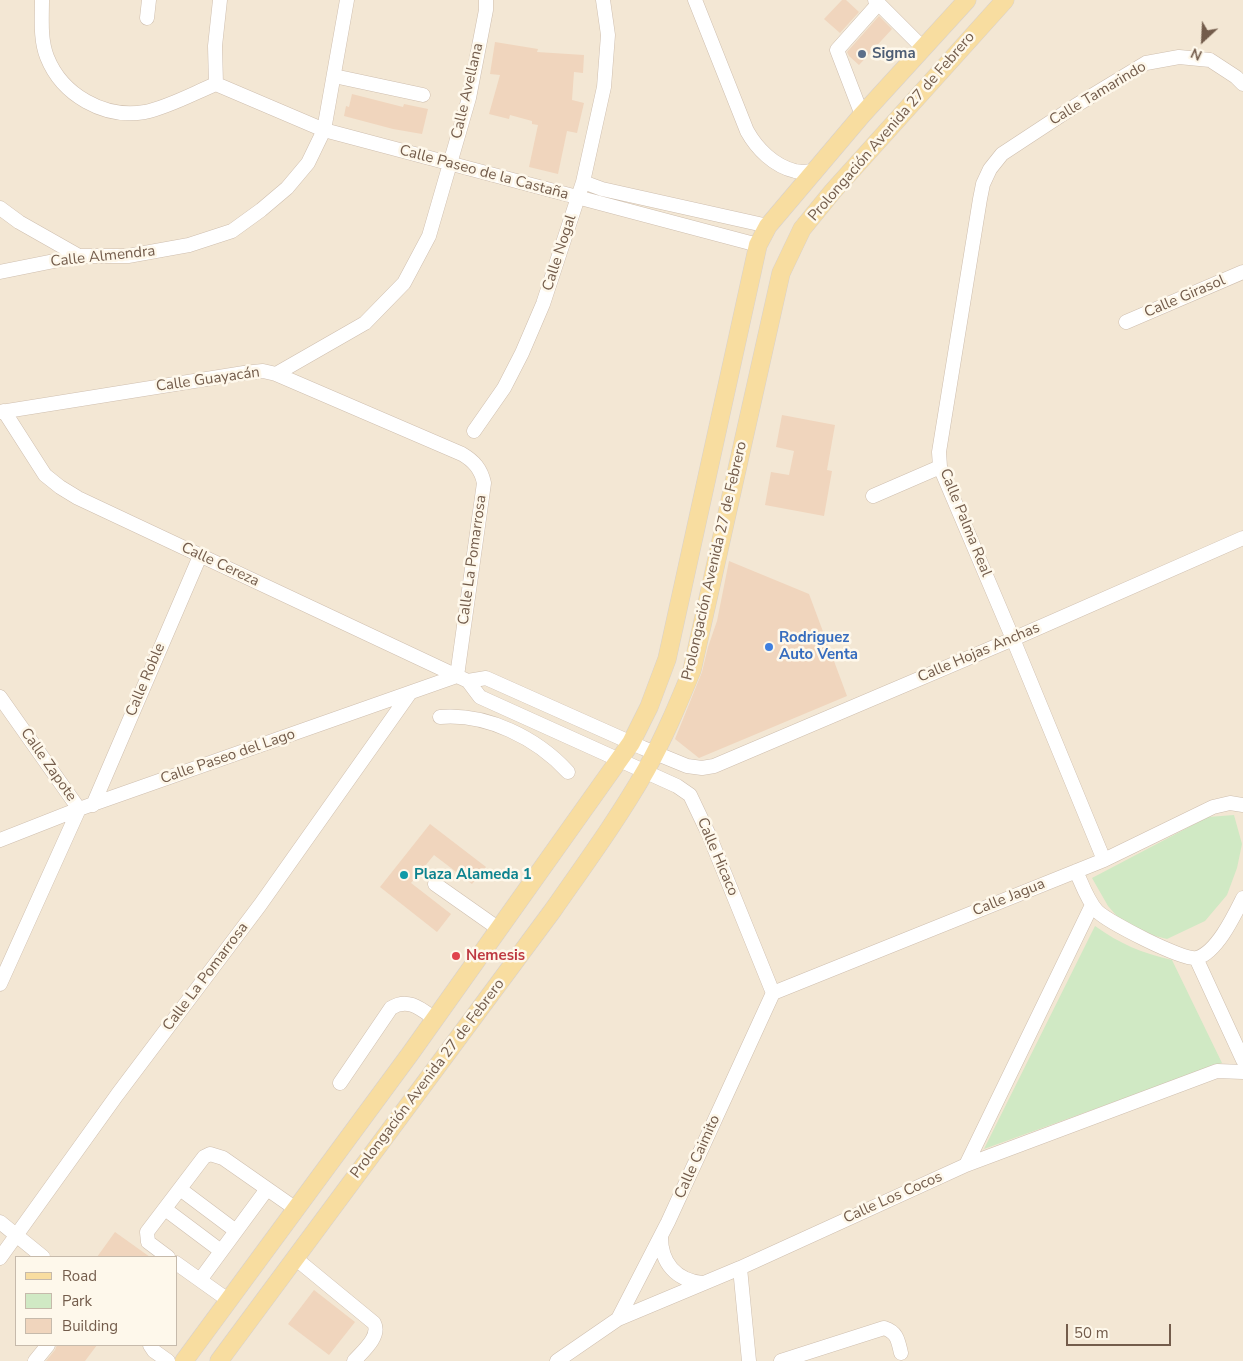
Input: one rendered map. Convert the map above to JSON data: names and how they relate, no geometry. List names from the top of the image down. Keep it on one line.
{"streets":{"main road":["Prolongación Avenida 27 de Febrero"],"street":["Calle Avellana","Calle Tamarindo","Calle Paseo de la Castaña","Calle Nogal","Calle Almendra","Calle Girasol","Calle Guayacán","Calle Palma Real","Calle La Pomarrosa","Calle Cereza","Calle Hojas Anchas","Calle Roble","Calle Paseo del Lago","Calle Zapote","Calle Hicaco","Calle Jagua","Calle Caimito","Calle Los Cocos"]},"crossings":[["Calle Avellana","Calle Paseo de la Castaña"],["Calle Avellana","Calle Guayacán"],["Calle Tamarindo","Calle Palma Real"],["Prolongación Avenida 27 de Febrero","Calle Paseo de la Castaña"],["Prolongación Avenida 27 de Febrero","Calle Cereza"],["Prolongación Avenida 27 de Febrero","Calle Hicaco"],["Calle Paseo de la Castaña","Calle Nogal"],["Calle Paseo de la Castaña","Calle Almendra"],["Calle Guayacán","Calle La Pomarrosa"],["Calle Guayacán","Calle Cereza"],["Calle Palma Real","Calle Hojas Anchas"],["Calle Palma Real","Calle Jagua"],["Calle La Pomarrosa","Calle Cereza"],["Calle La Pomarrosa","Calle Paseo del Lago"],["Calle Cereza","Calle Hojas Anchas"],["Calle Cereza","Calle Roble"],["Calle Cereza","Calle Paseo del Lago"],["Calle Cereza","Calle Hicaco"],["Calle Roble","Calle Paseo del Lago"],["Calle Paseo del Lago","Calle Zapote"],["Calle Hicaco","Calle Jagua"],["Calle Hicaco","Calle Caimito"],["Calle Jagua","Calle Caimito"],["Calle Caimito","Calle Los Cocos"]],"places":["Sigma","Rodriguez Auto Venta","Plaza Alameda 1","Nemesis"],"legend":["Road","Park","Building"],"scale_bar":"50 m","north":"bottom left"}
